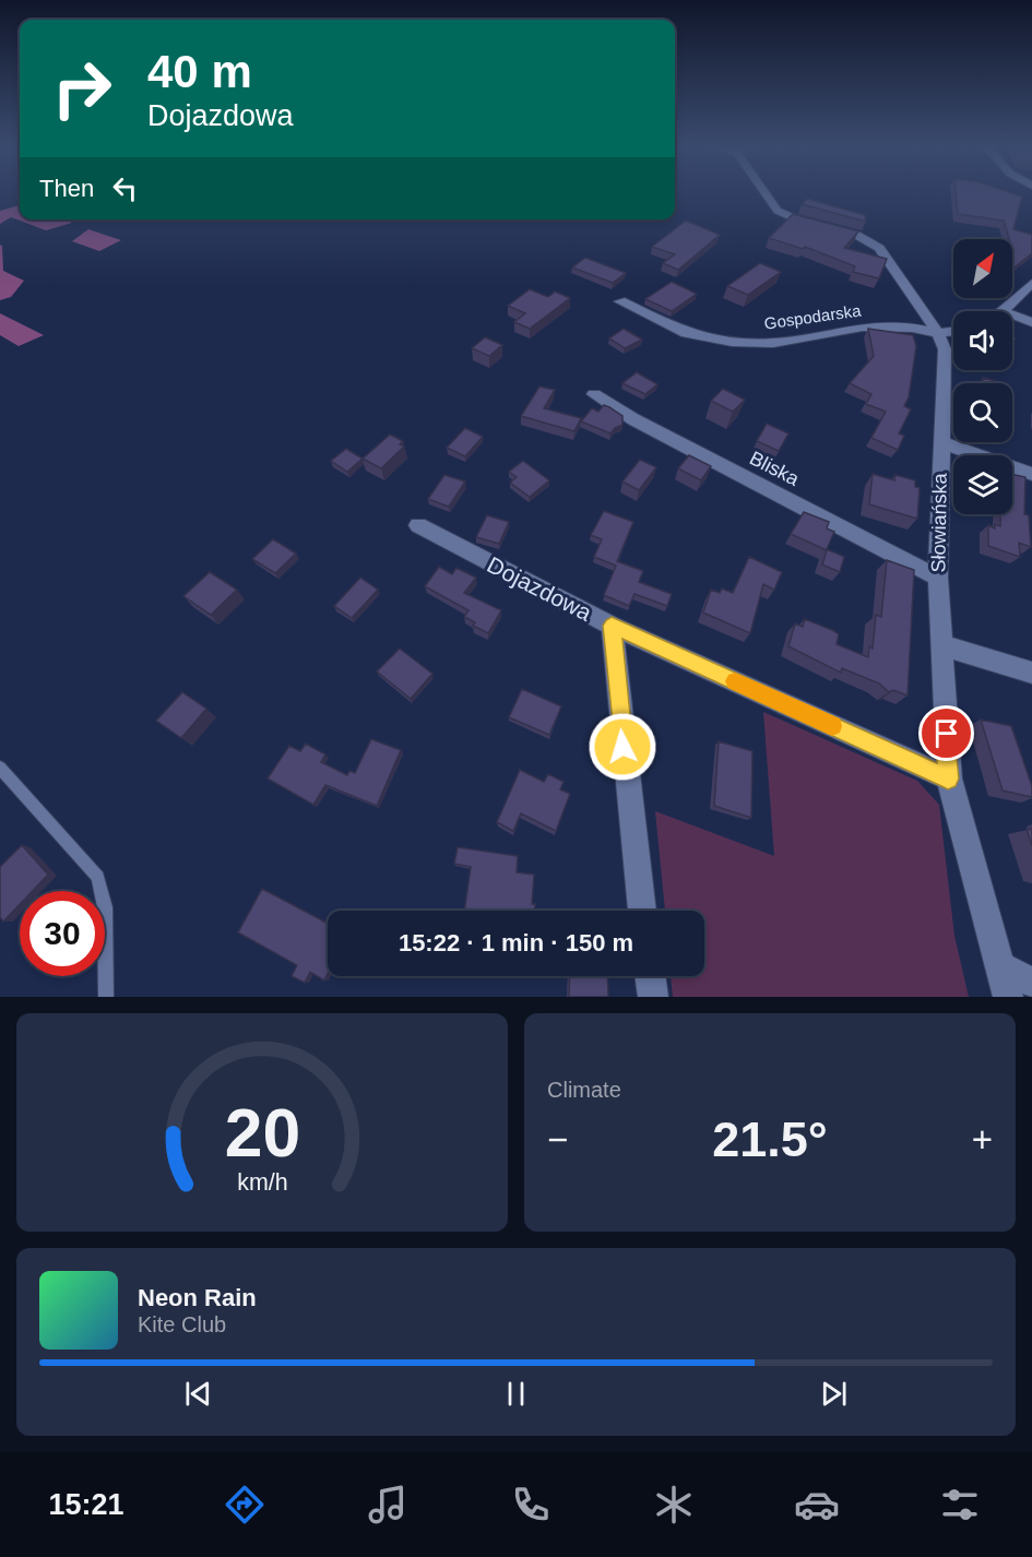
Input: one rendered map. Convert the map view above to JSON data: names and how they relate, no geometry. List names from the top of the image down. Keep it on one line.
{"streets":{"street":["Gospodarska","Bliska","Słowiańska","Dojazdowa"]},"crossings":[["Gospodarska","Słowiańska"],["Bliska","Słowiańska"],["Słowiańska","Dojazdowa"]],"north":"top right","page":{"turn":["40 m","Dojazdowa"],"then":"Then","limit":"30","trip":"15:22 · 1 min · 150 m","tile":"Climate","heat":["−","21.5°","+"],"song":["Neon Rain","Kite Club"],"tabs":"15:21","gauge":["20","km/h"]}}
